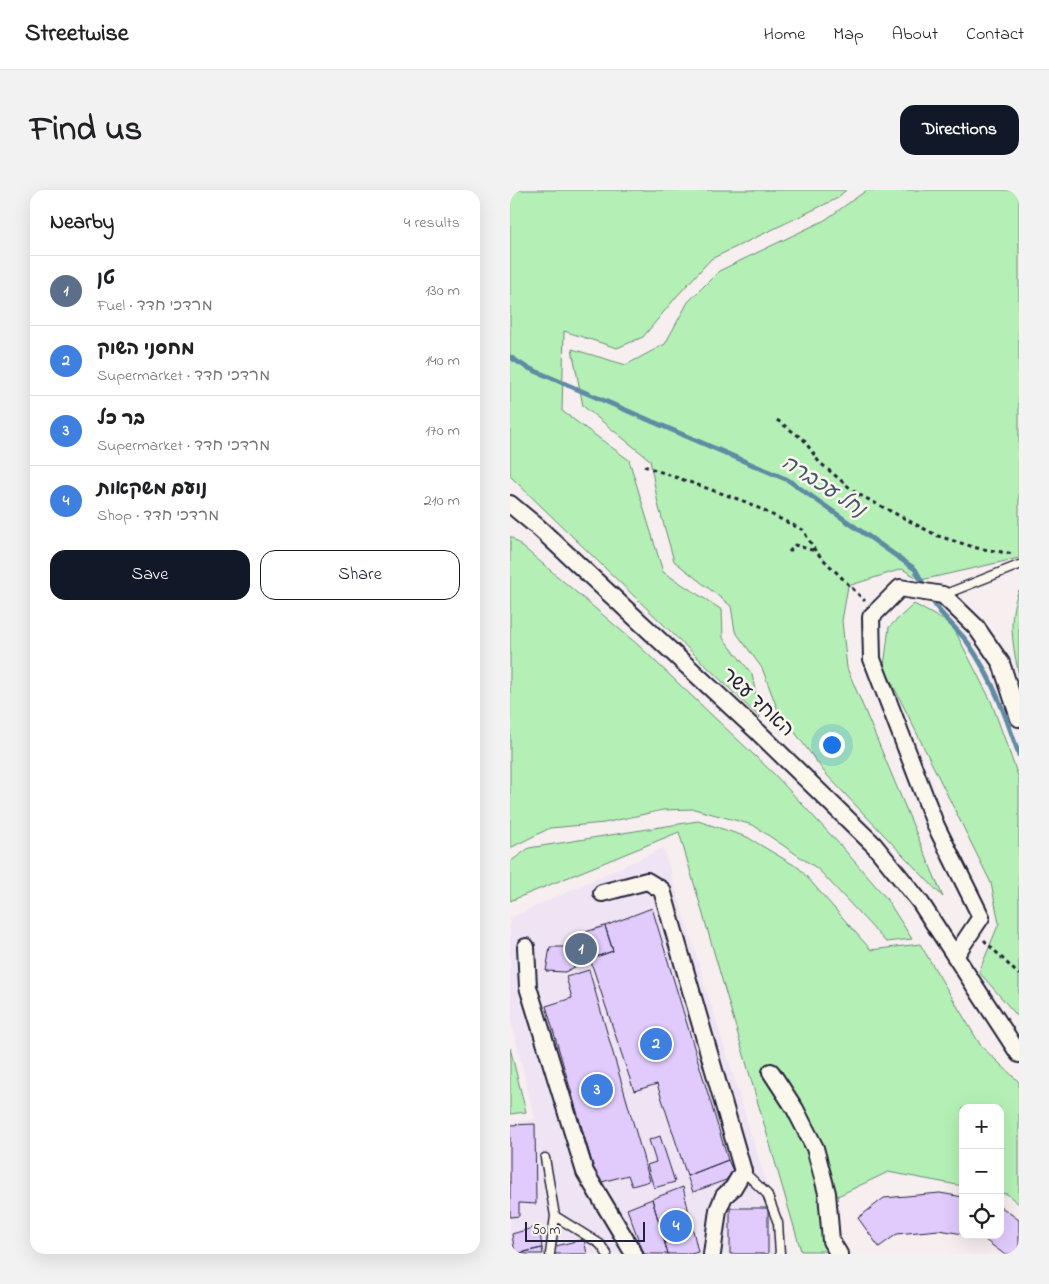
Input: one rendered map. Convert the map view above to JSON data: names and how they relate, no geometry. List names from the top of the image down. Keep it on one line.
{"streets":{"street":["האחד עשר"]},"water":["נחל עכברה"],"scale_bar":"50 m","page":{"header":"Streetwise","nav":["Home","Map","About","Contact"],"title":"Find us","buttons":["Directions",["Save","Share"]],"heading":["Nearby","4 results"],"list":[{"mark":"1","name":"טן","note":"Fuel · מרדכי חדד","value":"130 m"},{"mark":"2","name":"מחסני השוק","note":"Supermarket · מרדכי חדד","value":"140 m"},{"mark":"3","name":"בר כל","note":"Supermarket · מרדכי חדד","value":"170 m"},{"mark":"4","name":"נועם משקאות","note":"Shop · מרדכי חדד","value":"210 m"}],"pins":["1","2","3","4"],"map_buttons":["+","−"],"scale":"50 m"}}
